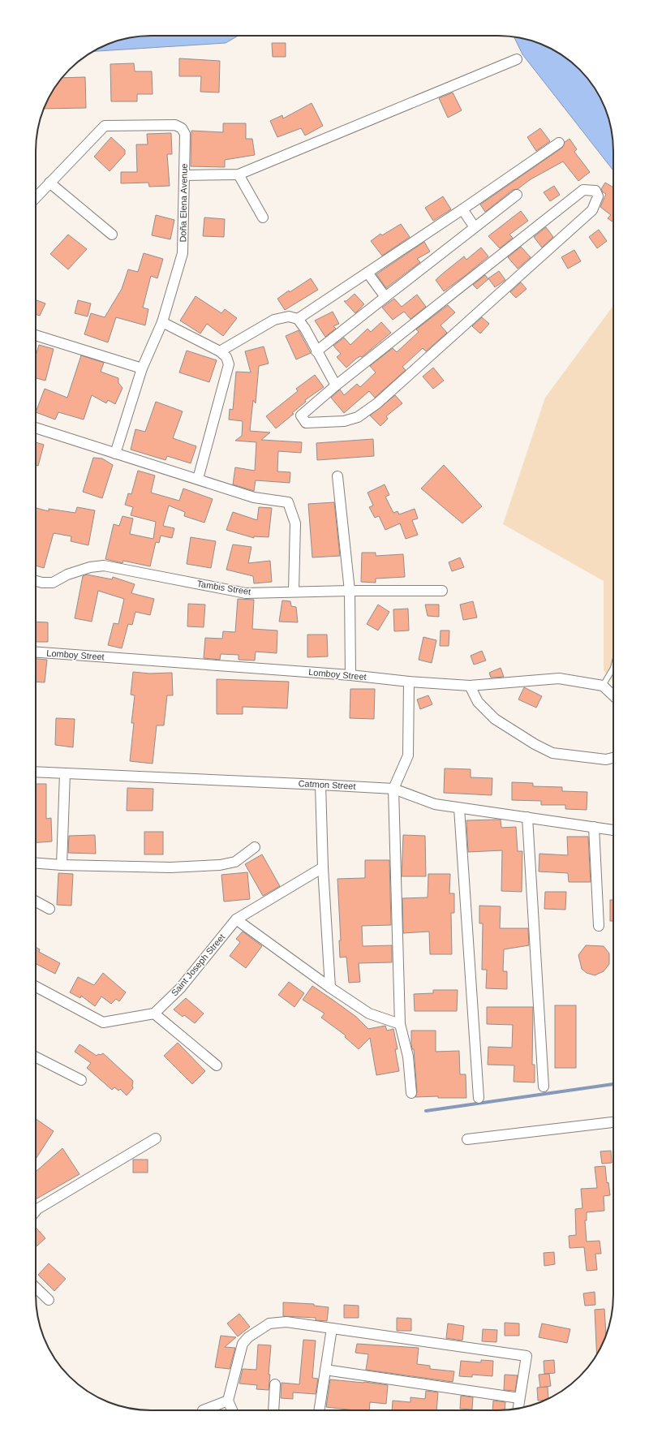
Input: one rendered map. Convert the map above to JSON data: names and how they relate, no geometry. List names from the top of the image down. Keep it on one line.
{"streets":{"street":["Doña Elena Avenue","Tambis Street","Lomboy Street","Catmon Street","Saint Joseph Street"]}}
